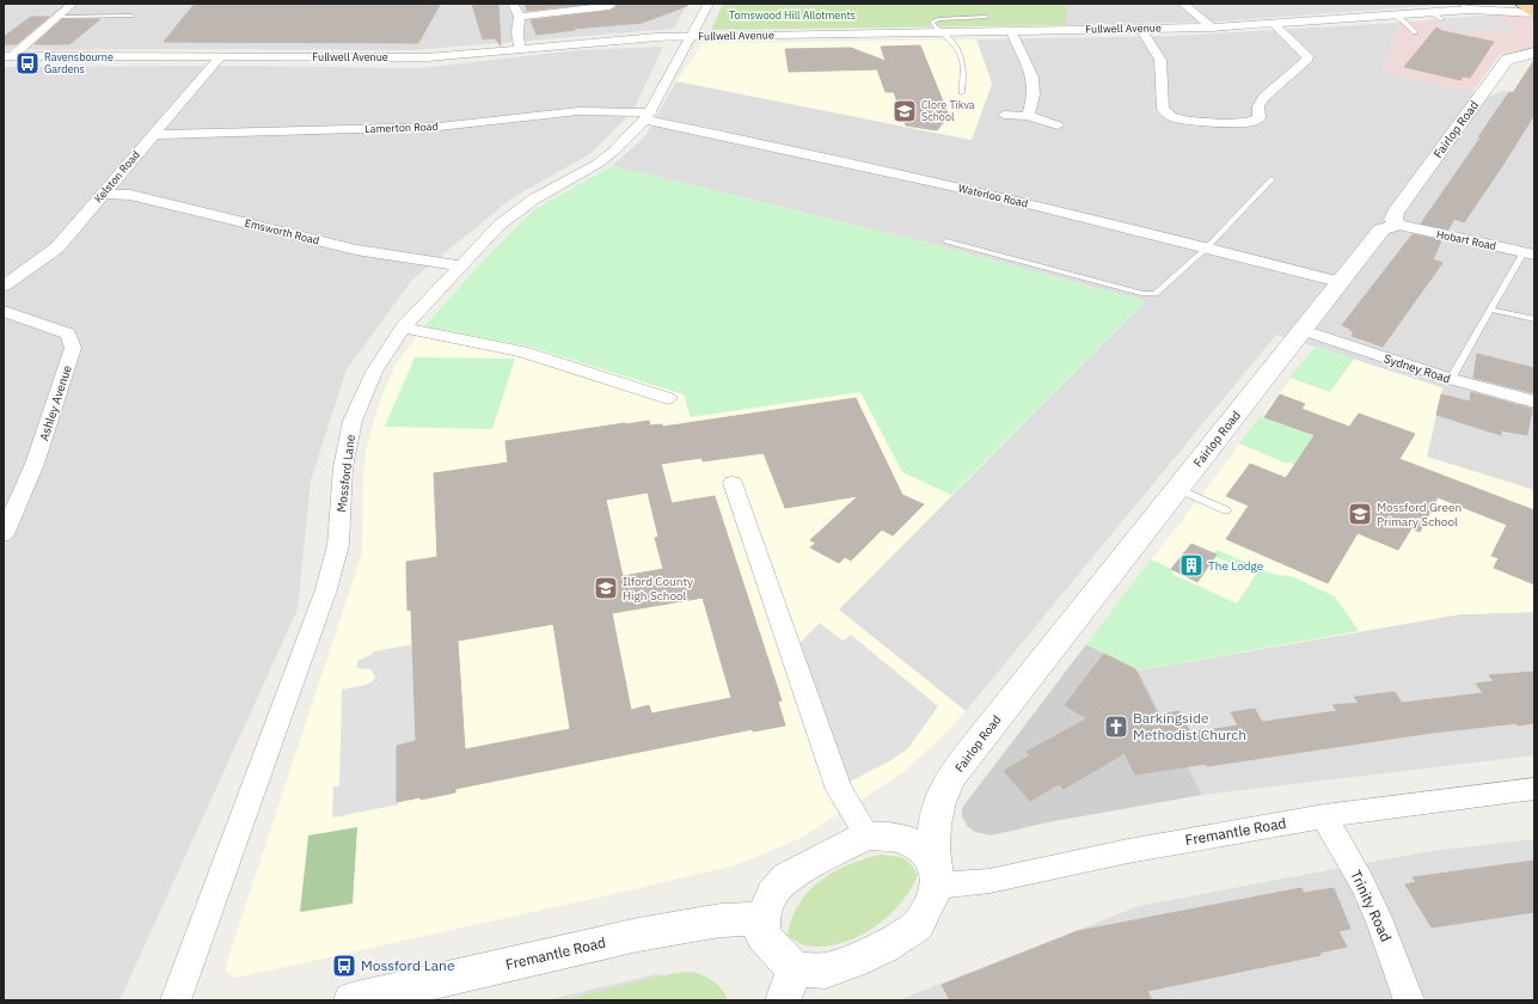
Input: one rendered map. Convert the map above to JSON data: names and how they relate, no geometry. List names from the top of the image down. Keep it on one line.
{"streets":{"street":["Fullwell Avenue","Lamerton Road","Fairlop Road","Kelston Road","Waterloo Road","Emsworth Road","Hobart Road","Sydney Road","Ashley Avenue","Mossford Lane","Fremantle Road","Trinity Road"]},"crossings":[["Fullwell Avenue","Kelston Road"],["Fullwell Avenue","Mossford Lane"],["Lamerton Road","Kelston Road"],["Lamerton Road","Waterloo Road"],["Lamerton Road","Mossford Lane"],["Fairlop Road","Waterloo Road"],["Fairlop Road","Hobart Road"],["Fairlop Road","Sydney Road"],["Fairlop Road","Fremantle Road"],["Kelston Road","Emsworth Road"],["Waterloo Road","Mossford Lane"],["Emsworth Road","Mossford Lane"],["Fremantle Road","Trinity Road"]],"parks":["Tomswood Hill Allotments"],"places":{"bus stop":["Ravensbourne Gardens","Mossford Lane"],"school or university":["Clore Tikva School","Mossford Green Primary School","Ilford County High School"],"building":["The Lodge"],"church":["Barkingside Methodist Church"]}}
